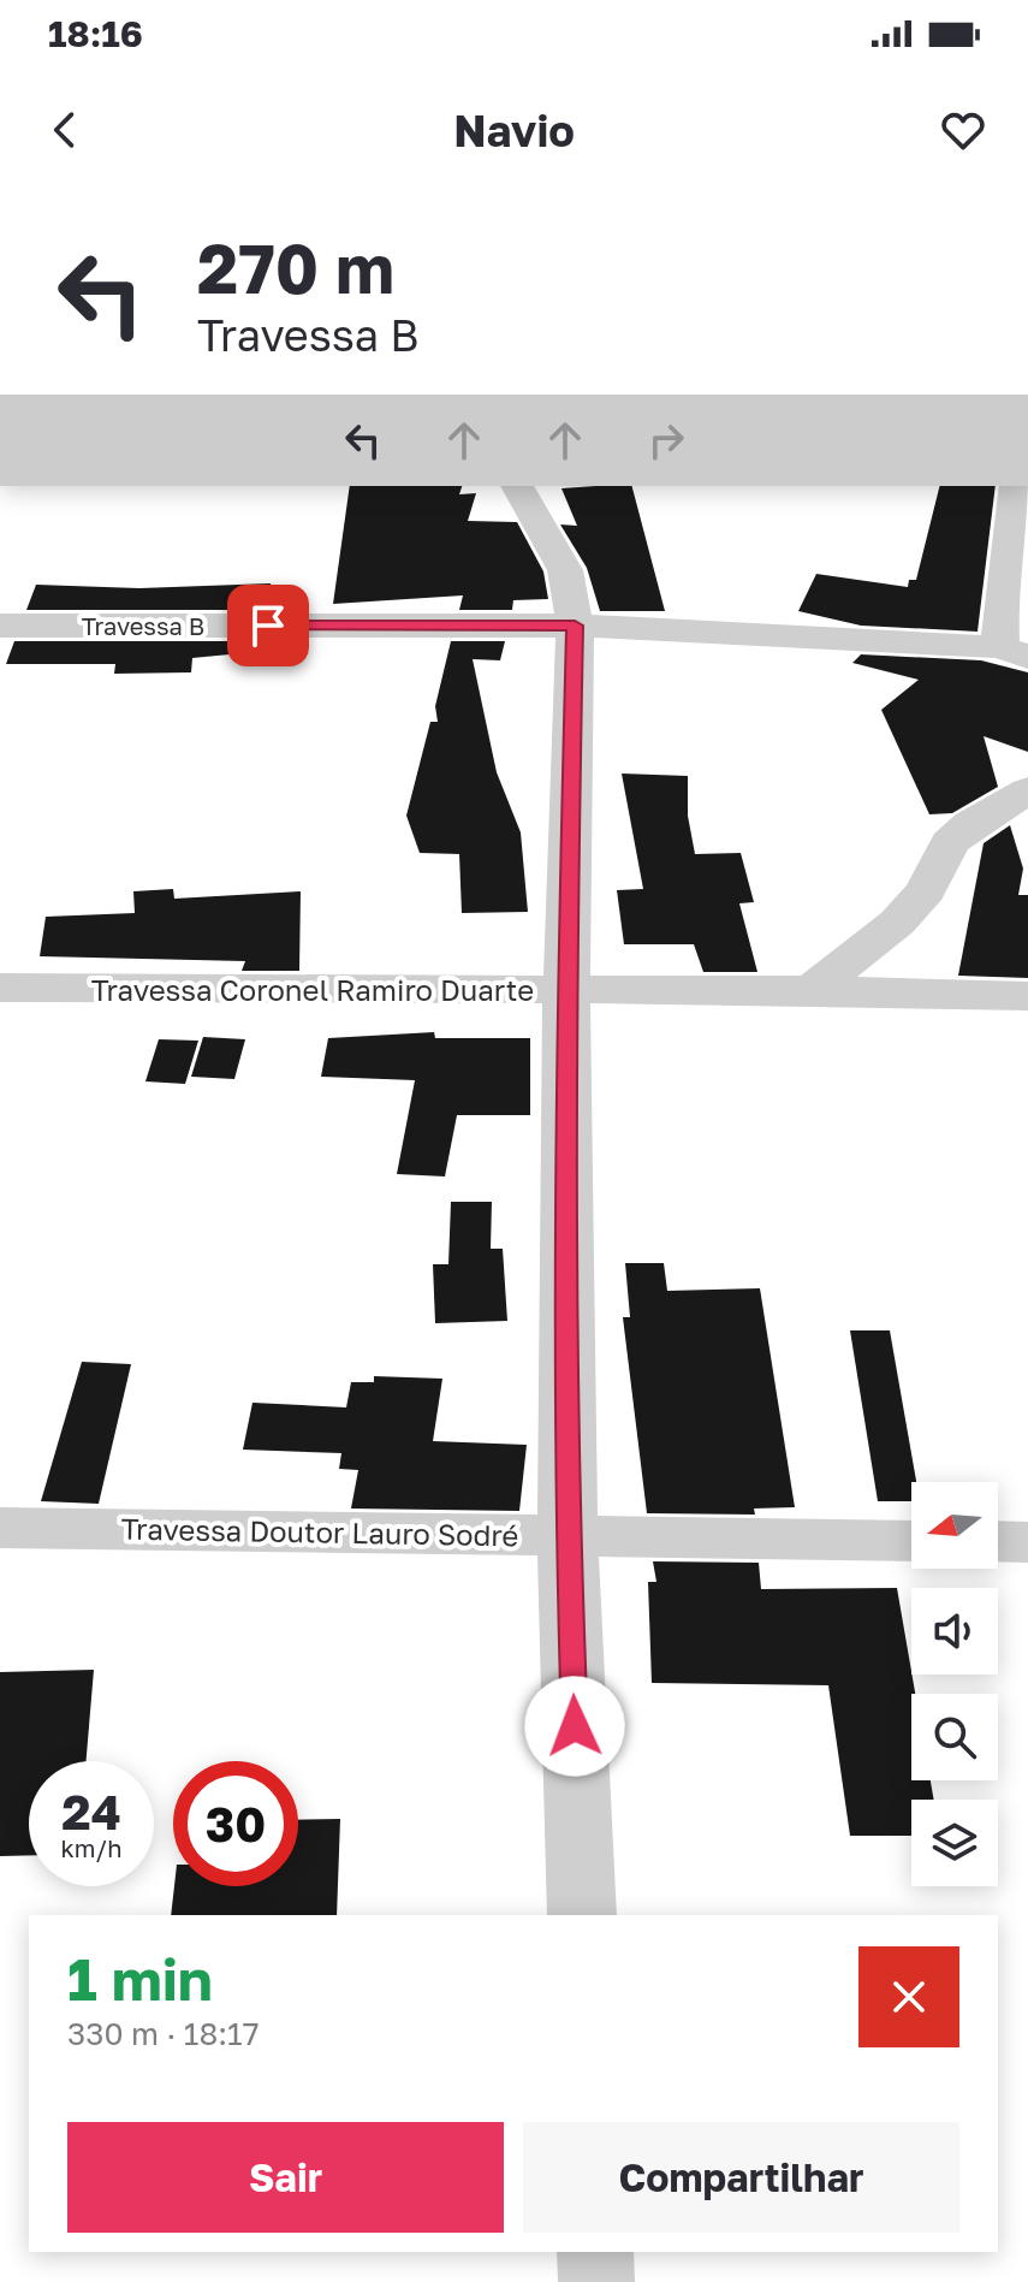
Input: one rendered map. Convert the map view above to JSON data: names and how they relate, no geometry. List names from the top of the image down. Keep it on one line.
{"streets":{"street":["Travessa B","Travessa Coronel Ramiro Duarte","Travessa Doutor Lauro Sodré"]},"north":"left","page":{"status":"18:16","header":"Navio","turn":["270 m","Travessa B"],"speed":"24 km/h","limit":"30","heading":["1 min","330 m · 18:17"],"buttons":["Sair","Compartilhar"]}}
